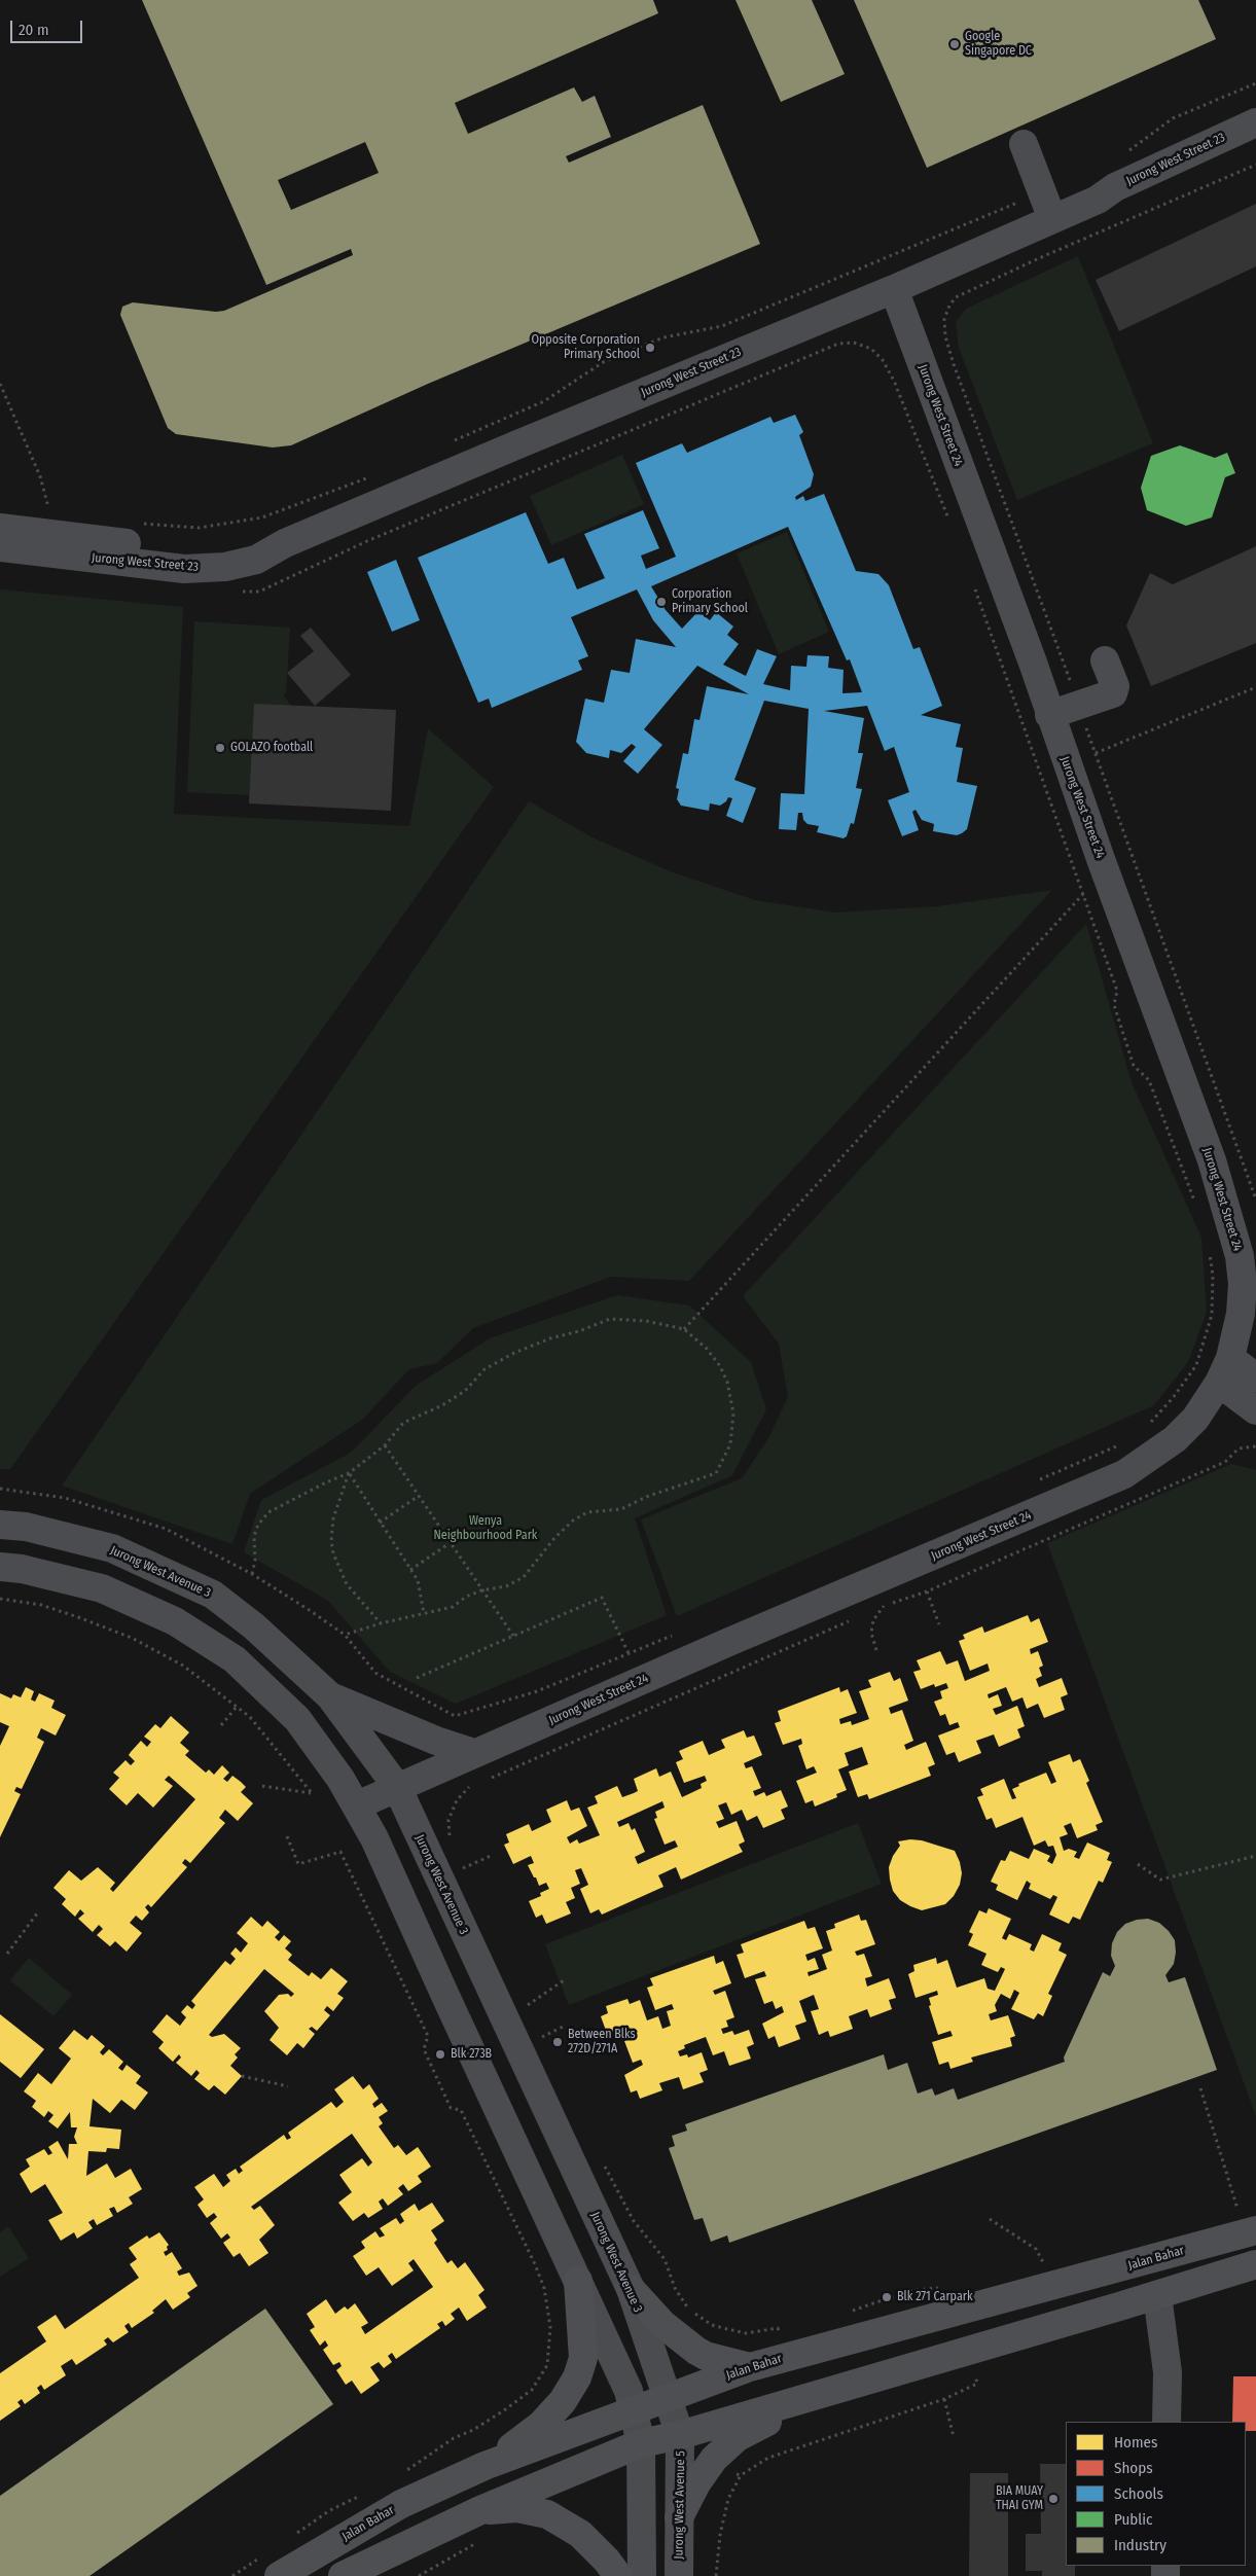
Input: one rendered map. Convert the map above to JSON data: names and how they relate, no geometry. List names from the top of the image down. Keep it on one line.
{"streets":{"main road":["Jalan Bahar"],"street":["Jurong West Street 23","Jurong West Street 24","Jurong West Avenue 3","Jurong West Avenue 5"]},"crossings":[["Jurong West Street 23","Jurong West Street 24"],["Jurong West Street 24","Jurong West Avenue 3"],["Jurong West Avenue 3","Jalan Bahar"],["Jurong West Avenue 3","Jurong West Avenue 5"]],"parks":["Wenya Neighbourhood Park"],"places":["Google Singapore DC","Opposite Corporation Primary School","Corporation Primary School","GOLAZO football","Between Blks 272D/271A","Blk 273B","Blk 271 Carpark","BIA MUAY THAI GYM"],"legend":["Homes","Shops","Schools","Public","Industry"],"scale_bar":"20 m"}
